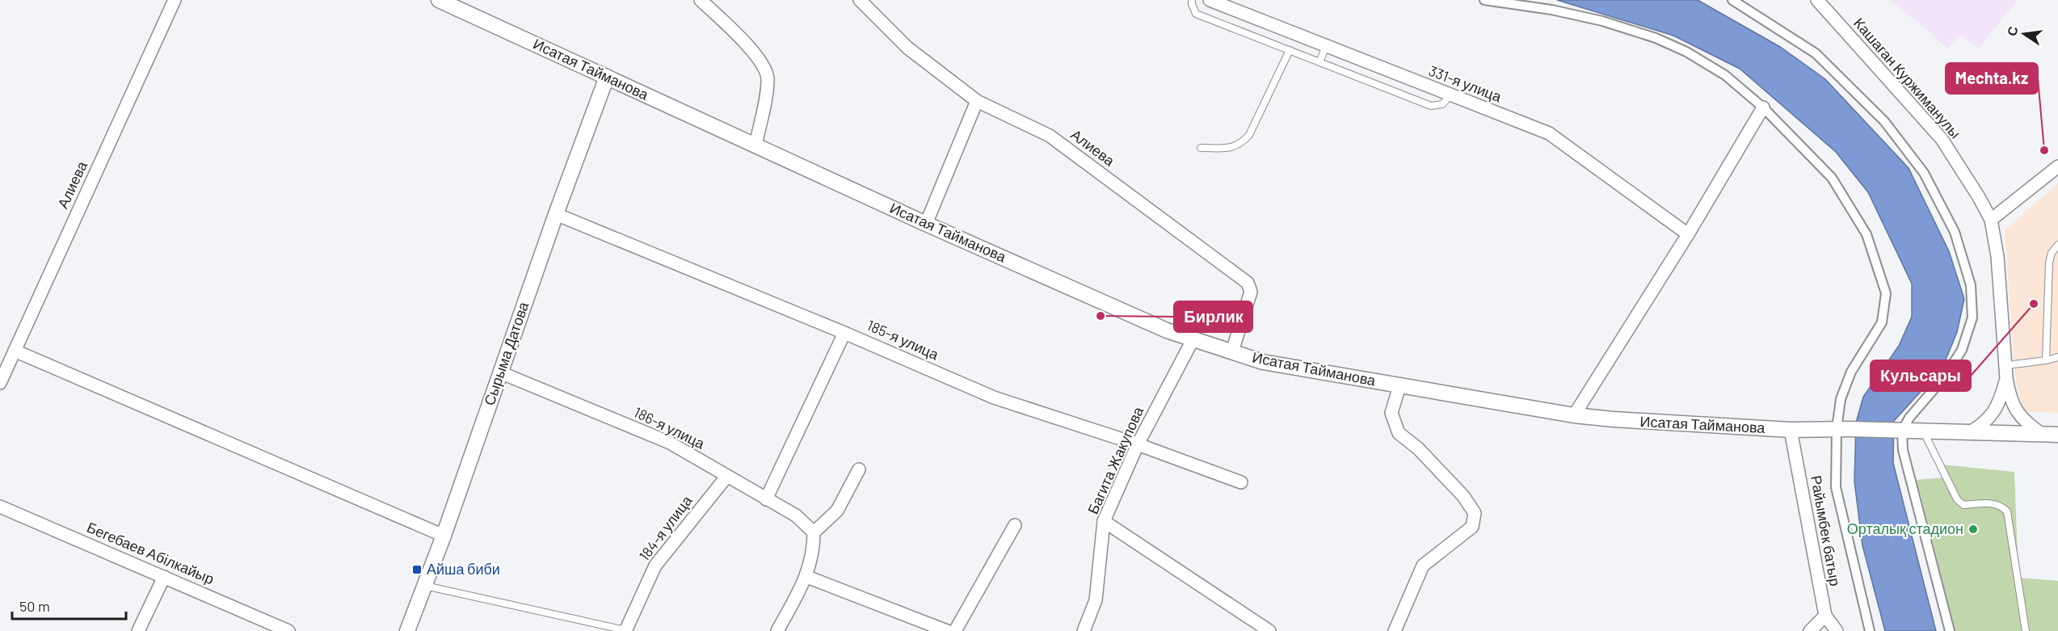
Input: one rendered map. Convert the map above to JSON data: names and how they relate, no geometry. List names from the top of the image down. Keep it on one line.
{"streets":{"street":["Исатая Тайманова","Кашаган Куржиманулы","331-я улица","Алиева","185-я улица","Сырыма Датова","186-я улица","Багита Жакупова","184-я улица","Райымбек батыр","Бегебаев Абілкайыр"]},"crossings":[["Исатая Тайманова","Кашаган Куржиманулы"],["Исатая Тайманова","Алиева"],["Исатая Тайманова","Сырыма Датова"],["Исатая Тайманова","Багита Жакупова"],["Исатая Тайманова","Райымбек батыр"],["185-я улица","Сырыма Датова"],["185-я улица","Багита Жакупова"],["Сырыма Датова","186-я улица"],["186-я улица","184-я улица"]],"places":{"other":["Mechta.kz","Кульсары","Бирлик","Орталық стадион"],"transit":["Айша биби"]},"scale_bar":"50 m","north":"left"}
